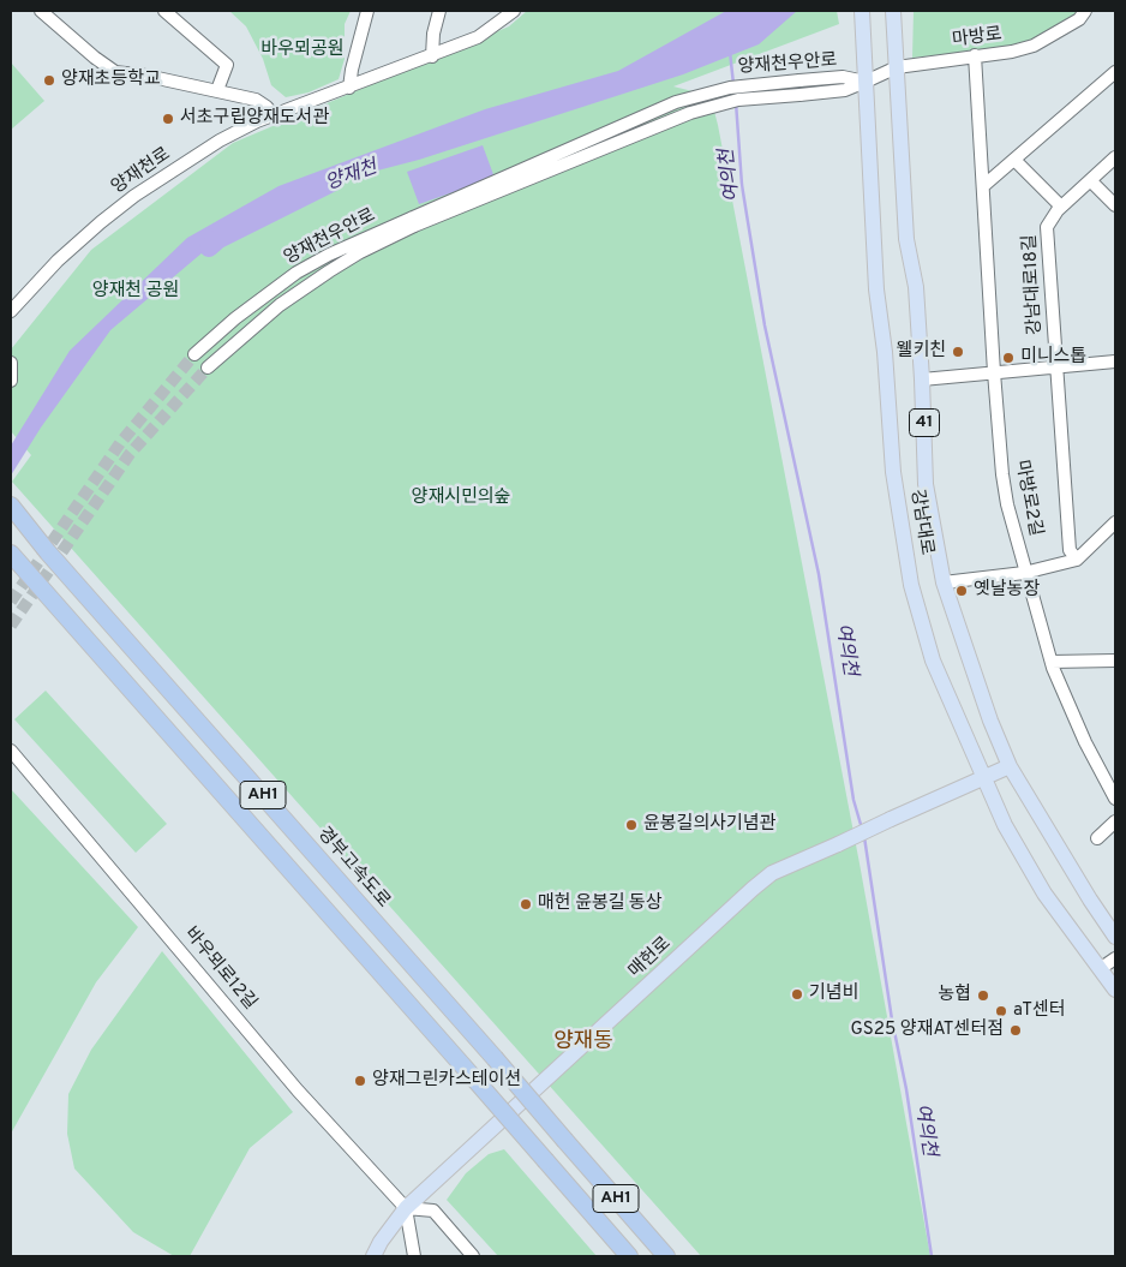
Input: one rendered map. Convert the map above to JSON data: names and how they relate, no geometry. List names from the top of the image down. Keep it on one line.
{"streets":{"highway":["AH1","경부고속도로"],"main road":["41","강남대로","매헌로"],"street":["마방로","양재천우안로","양재천로","강남대로18길","마방로2길","바우뫼로12길"]},"crossings":[["마방로","양재천우안로"],["마방로","마방로2길"],["마방로","강남대로"],["양재천우안로","강남대로"],["강남대로","매헌로"],["매헌로","바우뫼로12길"]],"districts":["양재동"],"water":["여의천","양재천"],"parks":["바우뫼공원","양재천 공원","양재시민의숲"],"places":["양재초등학교","서초구립양재도서관","웰키친","미니스톱","옛날농장","윤봉길의사기념관","매헌 윤봉길 동상","기념비","농협","aT센터","GS25 양재AT센터점","양재그린카스테이션"]}
